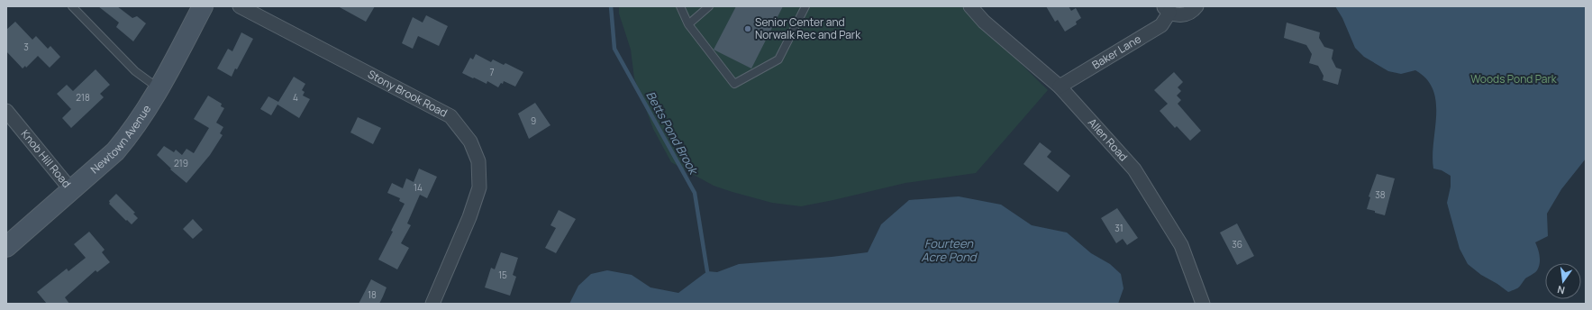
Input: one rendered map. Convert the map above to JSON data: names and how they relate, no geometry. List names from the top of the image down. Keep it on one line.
{"streets":{"main road":["Newtown Avenue"],"street":["Baker Lane","Stony Brook Road","Allen Road","Knob Hill Road"]},"crossings":[["Baker Lane","Allen Road"],["Newtown Avenue","Knob Hill Road"]],"water":["Betts Pond Brook","Fourteen Acre Pond"],"parks":["Woods Pond Park"],"places":["Senior Center and Norwalk Rec and Park"],"house_numbers":["3","7","218","4","9","219","14","38","31","36","15","18"],"north":"bottom"}
